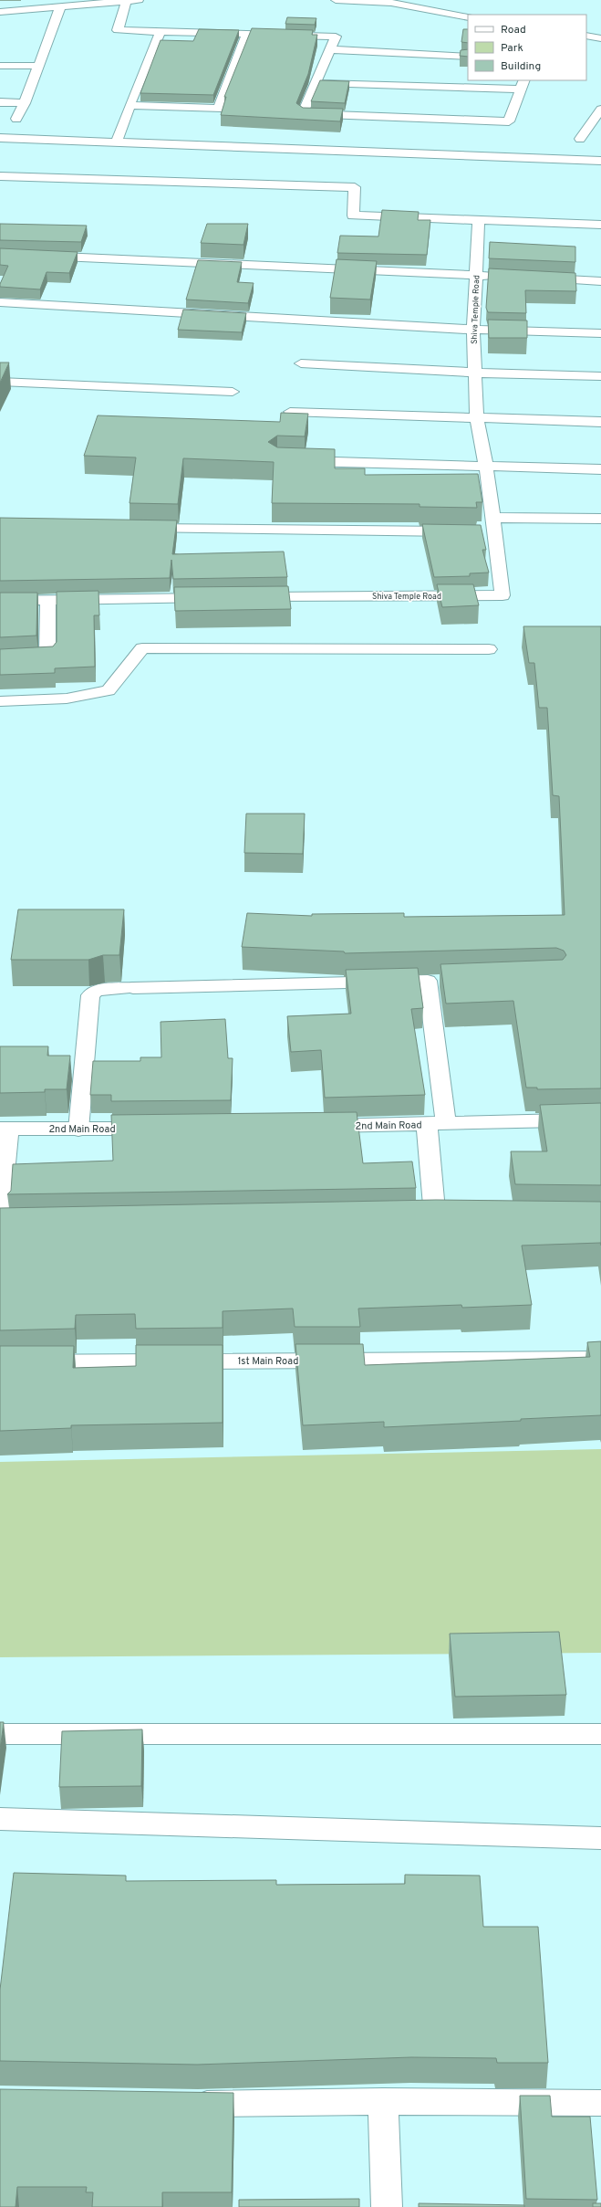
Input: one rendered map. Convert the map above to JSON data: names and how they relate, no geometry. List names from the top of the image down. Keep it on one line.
{"streets":{"street":["Shiva Temple Road","2nd Main Road","1st Main Road"]},"legend":["Road","Park","Building"]}
